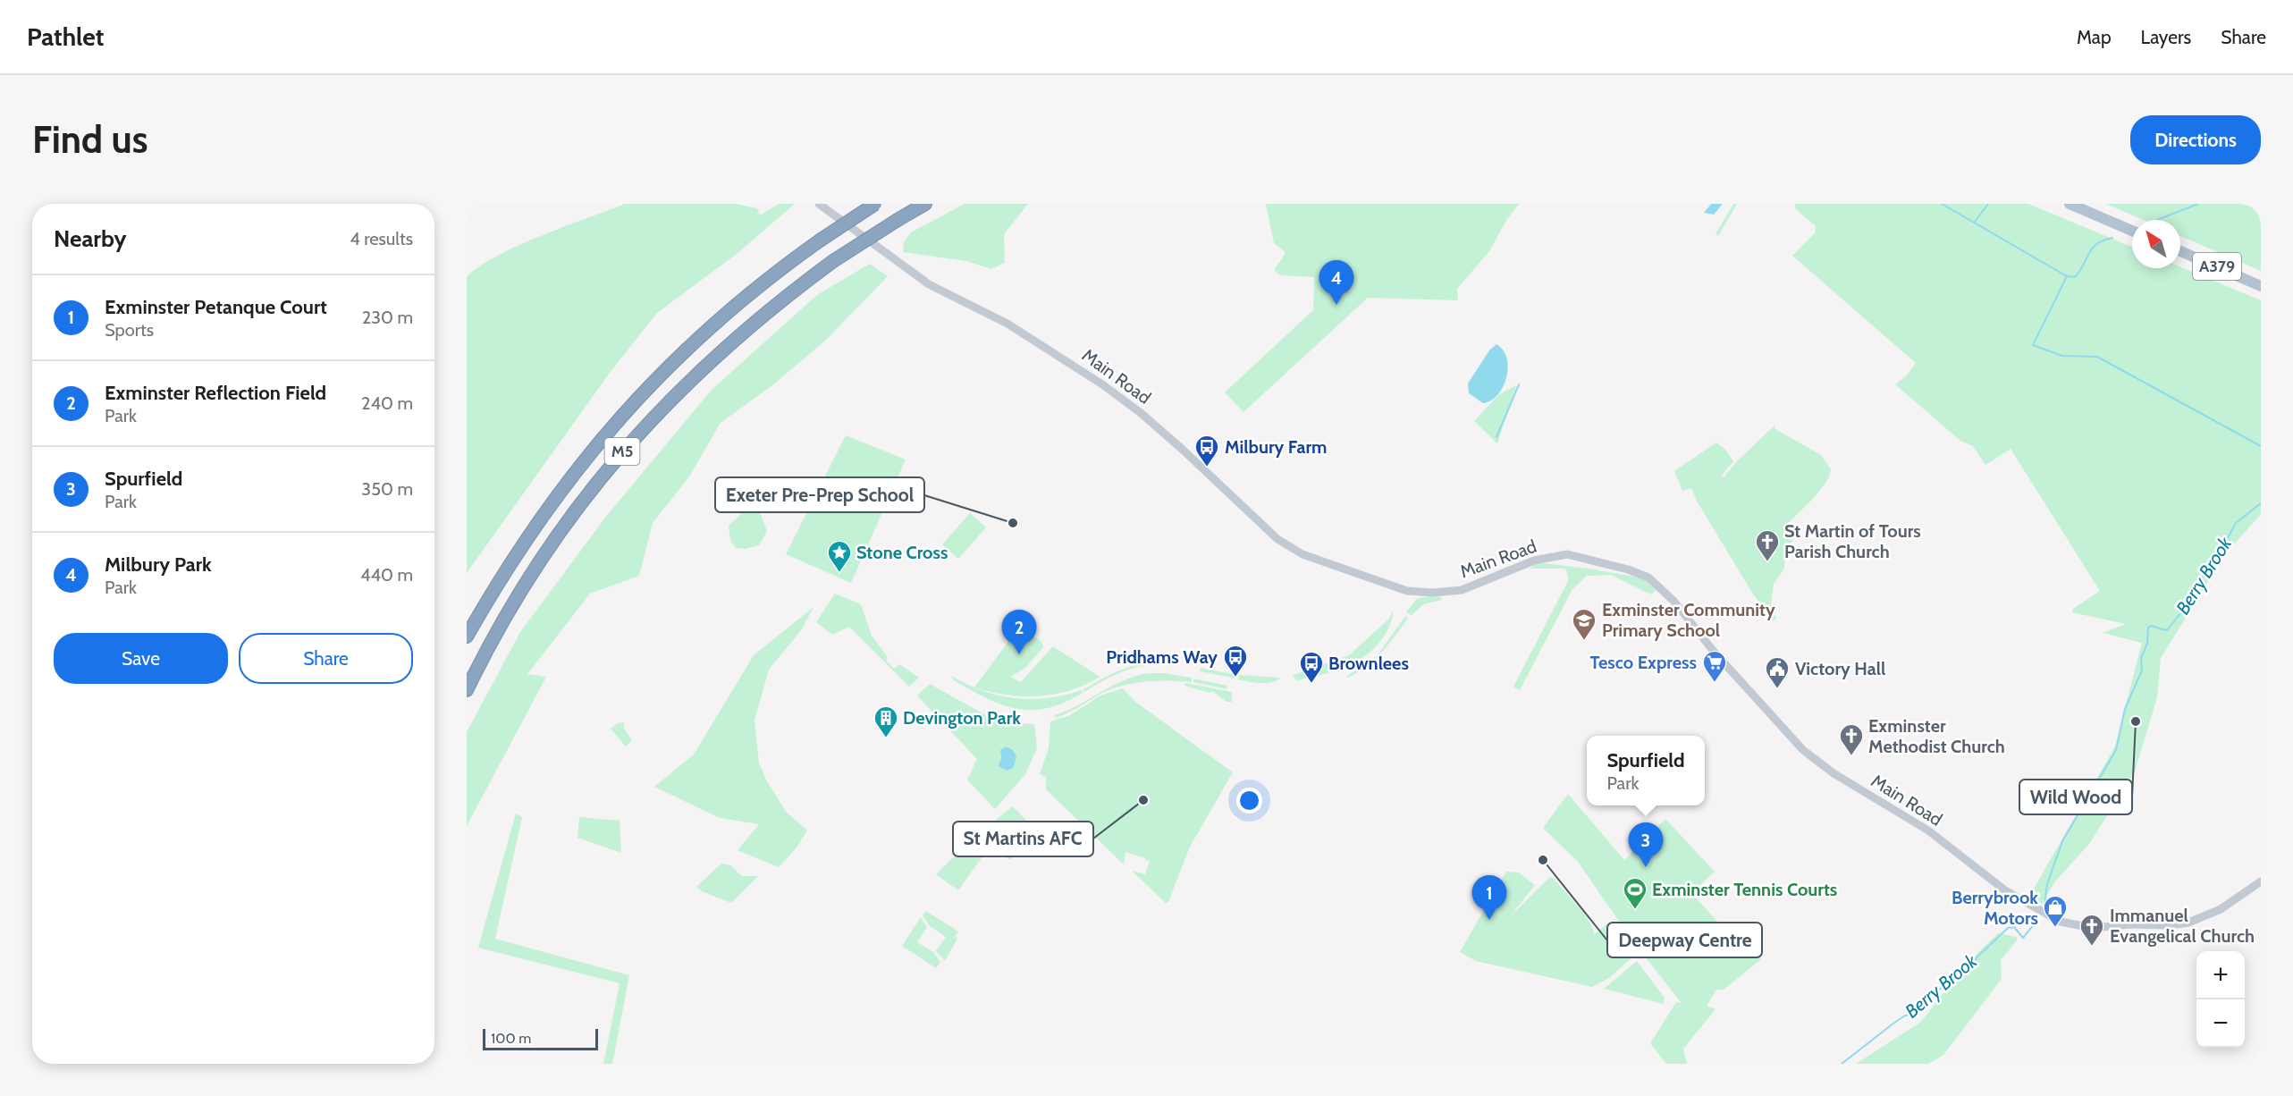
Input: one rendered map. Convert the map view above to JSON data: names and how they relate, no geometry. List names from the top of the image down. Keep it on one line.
{"streets":{"highway":["M5"],"main road":["A379"],"street":["Main Road"]},"water":["Berry Brook"],"places":{"bus stop":["Milbury Farm","Pridhams Way","Brownlees"],"other":["Exeter Pre-Prep School","Wild Wood","St Martins AFC","Deepway Centre"],"church":["St Martin of Tours Parish Church","Exminster Methodist Church","Immanuel Evangelical Church"],"place":["Stone Cross"],"school or university":["Exminster Community Primary School"],"supermarket":["Tesco Express"],"public building":["Victory Hall"],"building":["Devington Park"],"sports":["Exminster Tennis Courts"],"shop":["Berrybrook Motors"]},"scale_bar":"100 m","north":"top left","page":{"header":"Pathlet","nav":["Map","Layers","Share"],"buttons":["Directions",["Save","Share"]],"title":"Find us","heading":["Nearby","4 results"],"pins":["4","2","3","1"],"list":[{"mark":"1","name":"Exminster Petanque Court","note":"Sports","value":"230 m"},{"mark":"2","name":"Exminster Reflection Field","note":"Park","value":"240 m"},{"mark":"3","name":"Spurfield","note":"Park","value":"350 m"},{"mark":"4","name":"Milbury Park","note":"Park","value":"440 m"}],"popup":["Spurfield","Park"],"map_buttons":["+","−"],"scale":"100 m"}}
